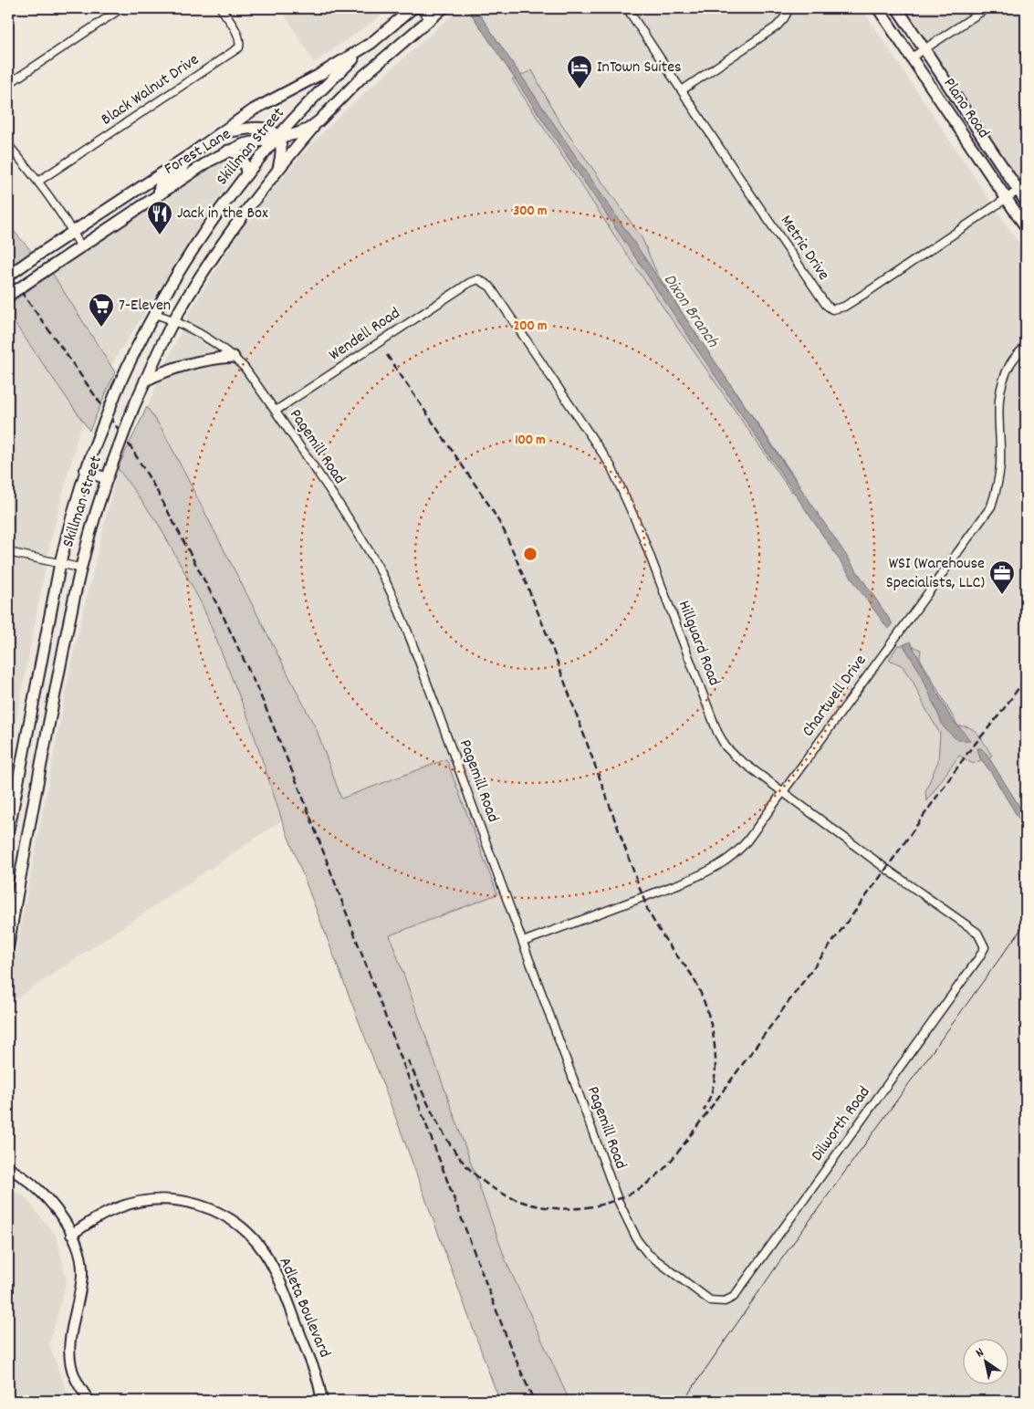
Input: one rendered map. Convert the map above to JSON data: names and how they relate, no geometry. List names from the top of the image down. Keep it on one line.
{"streets":{"main road":["Plano Road","Skillman Street","Forest Lane"],"street":["Black Walnut Drive","Metric Drive","Wendell Road","Pagemill Road","Hillguard Road","Chartwell Drive","Dilworth Road","Adleta Boulevard"]},"crossings":[["Plano Road","Metric Drive"],["Skillman Street","Forest Lane"],["Skillman Street","Pagemill Road"],["Wendell Road","Pagemill Road"],["Wendell Road","Hillguard Road"],["Pagemill Road","Chartwell Drive"],["Pagemill Road","Dilworth Road"],["Hillguard Road","Chartwell Drive"],["Hillguard Road","Dilworth Road"]],"water":["Dixon Branch"],"places":{"hotel":["InTown Suites"],"restaurant":["Jack in the Box"],"supermarket":["7-Eleven"],"office":["WSI (Warehouse Specialists, LLC)"]},"north":"top left","rings":["300 m","200 m","100 m"]}
